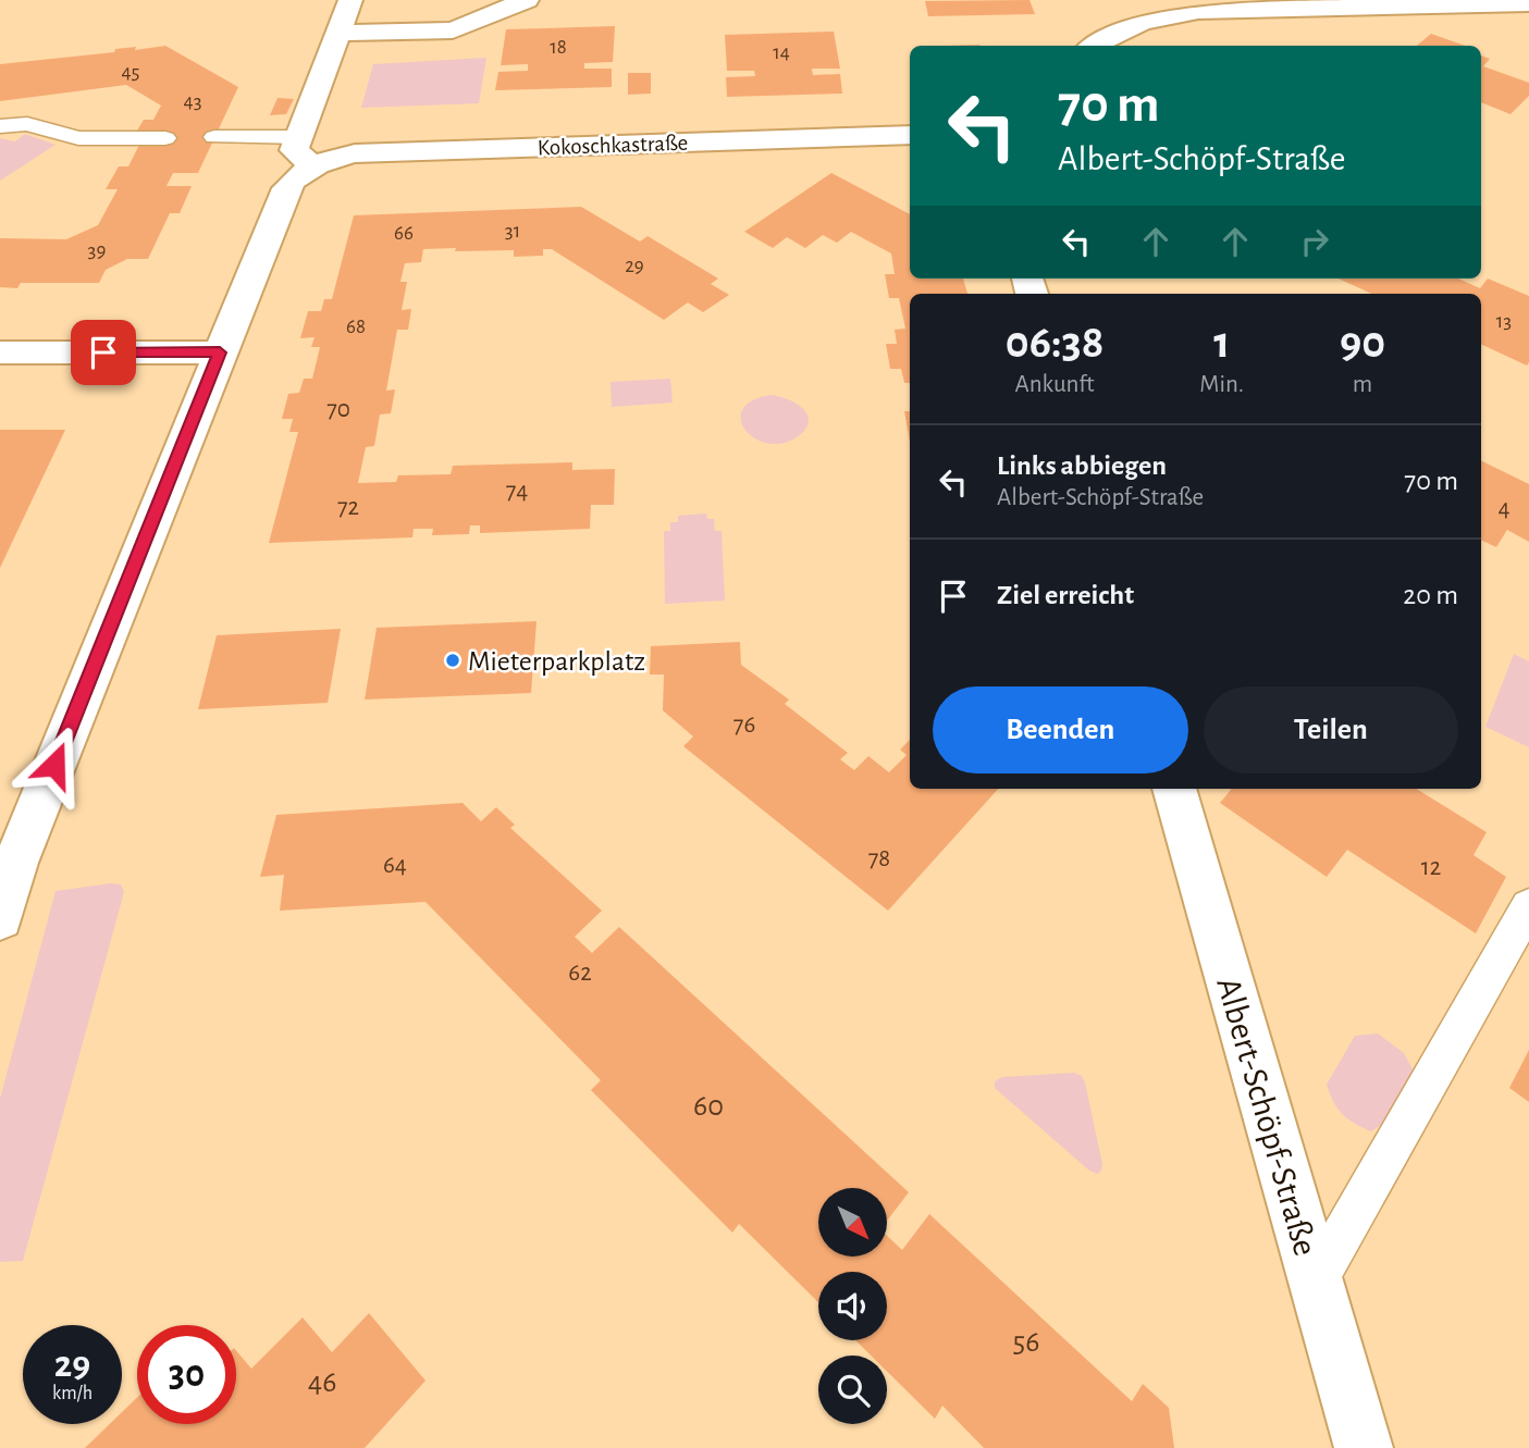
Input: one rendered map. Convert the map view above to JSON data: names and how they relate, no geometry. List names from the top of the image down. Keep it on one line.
{"streets":{"street":["Kokoschkastraße","Albert-Schöpf-Straße"]},"places":["Mieterparkplatz"],"house_numbers":["18","14","45","43","31","66","39","29","13","68","70","74","72","4","76","78","64","12","62","60","56","46"],"north":"bottom right","page":{"turn":["70 m","Albert-Schöpf-Straße"],"eta":["06:38","Ankunft","1","Min.","90","m"],"list":[{"name":"Links abbiegen","note":"Albert-Schöpf-Straße","value":"70 m"},{"name":"Ziel erreicht","value":"20 m"}],"buttons":["Beenden","Teilen"],"speed":"29 km/h","limit":"30"}}
